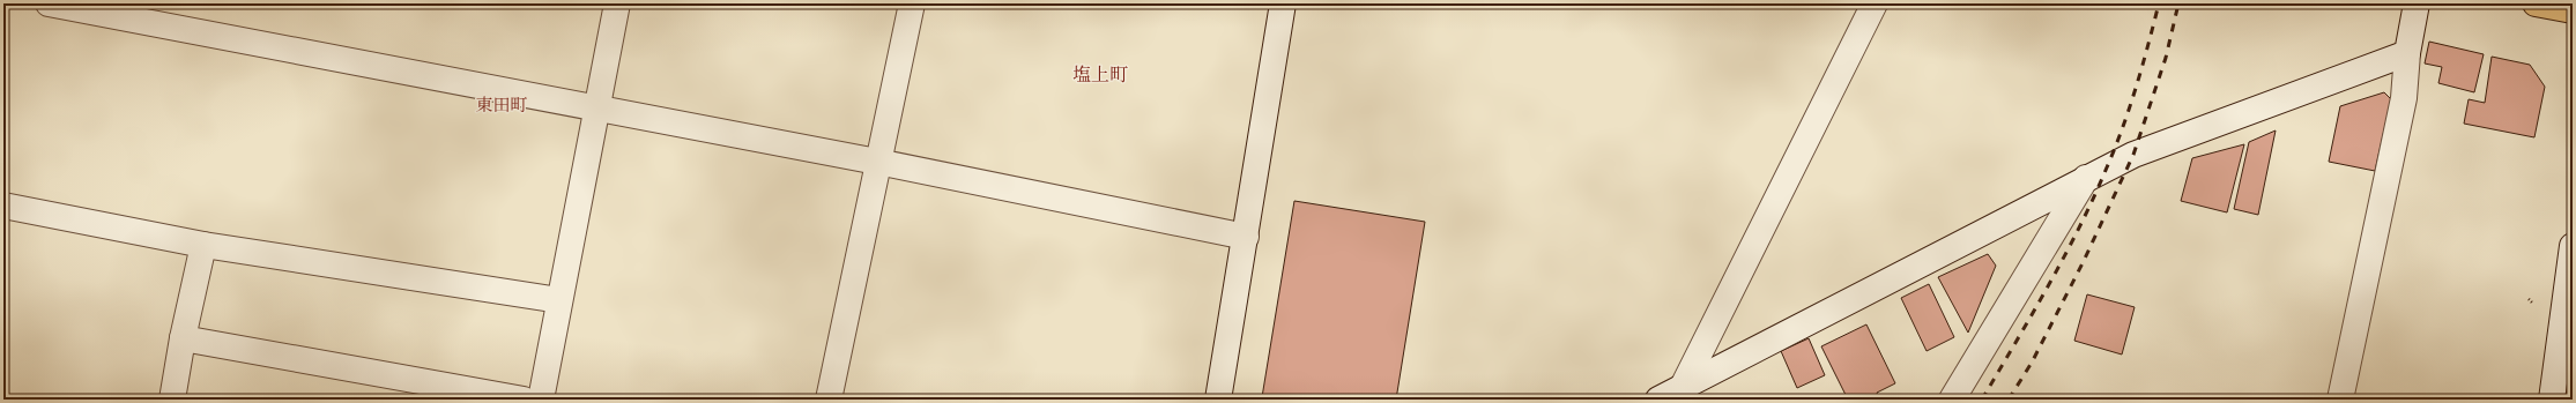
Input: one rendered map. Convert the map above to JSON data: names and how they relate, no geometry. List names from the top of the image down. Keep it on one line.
{"districts":["塩上町","東田町"]}
